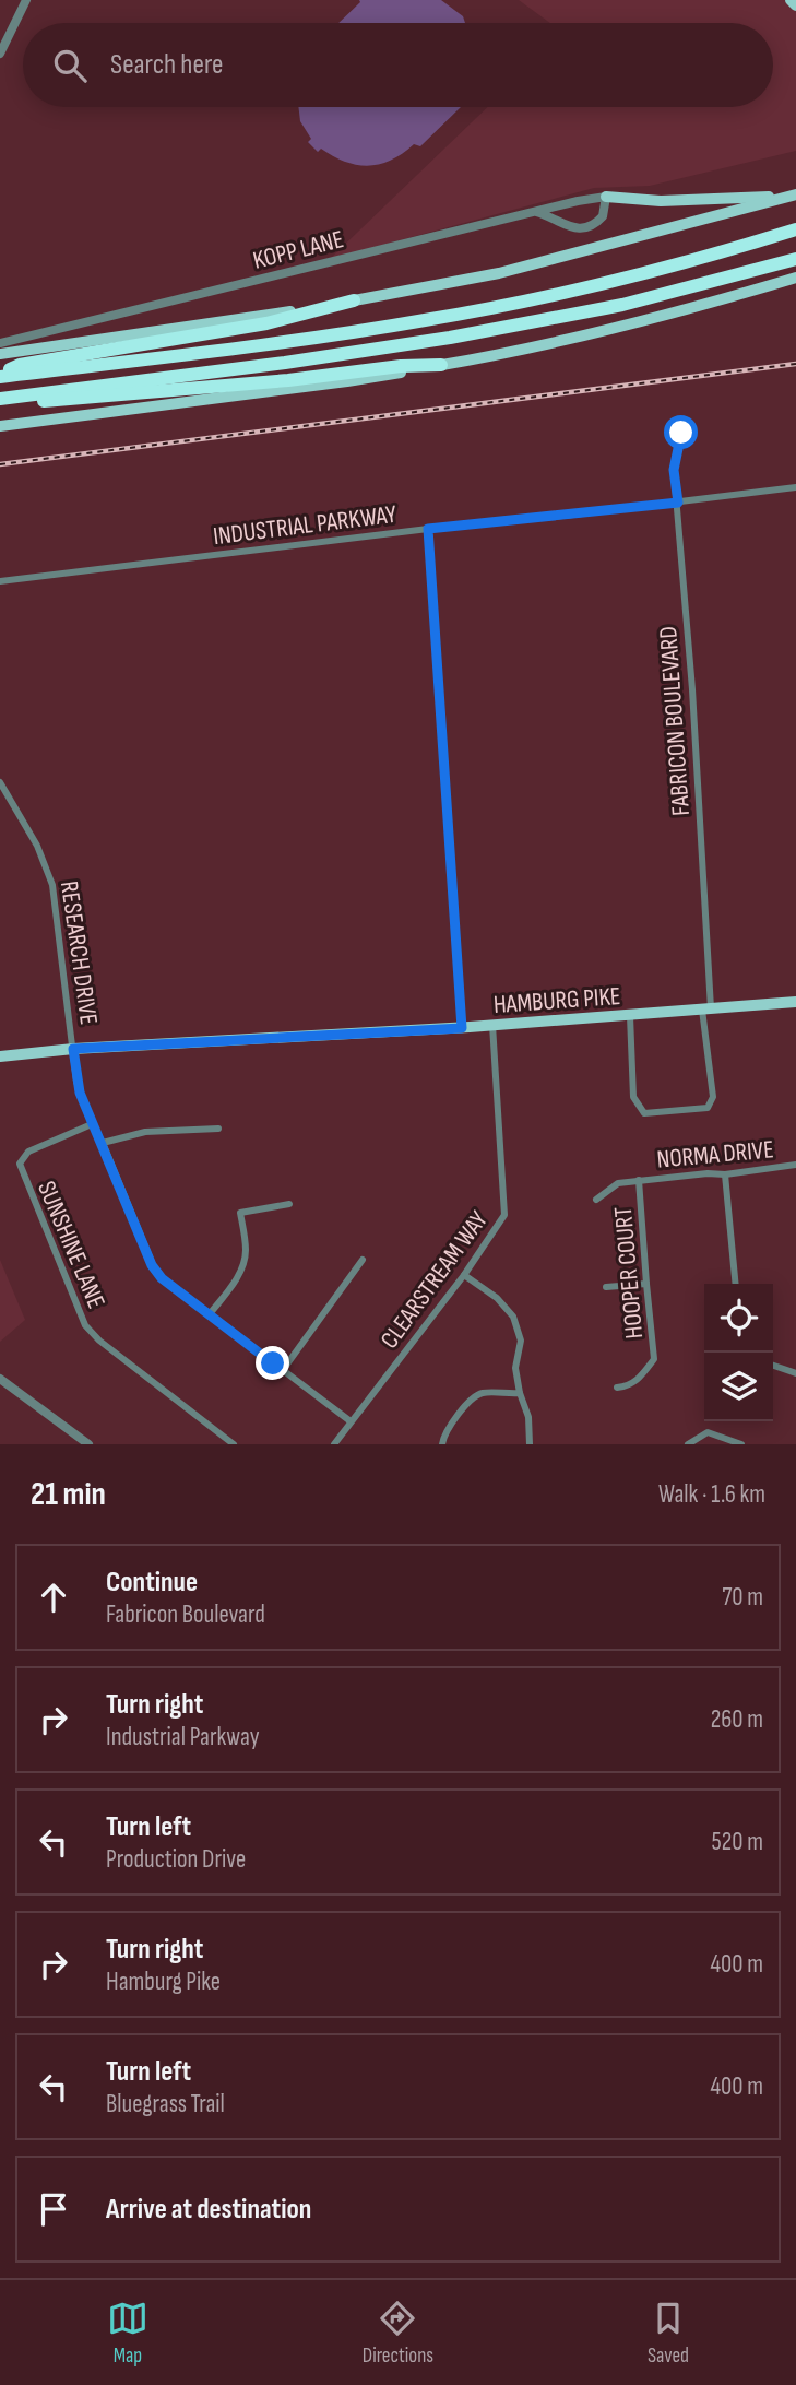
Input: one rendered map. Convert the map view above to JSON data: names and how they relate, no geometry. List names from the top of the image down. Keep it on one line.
{"streets":{"main road":["HAMBURG PIKE"],"street":["KOPP LANE","INDUSTRIAL PARKWAY","FABRICON BOULEVARD","RESEARCH DRIVE","NORMA DRIVE","SUNSHINE LANE","HOOPER COURT","CLEARSTREAM WAY"]},"crossings":[["INDUSTRIAL PARKWAY","FABRICON BOULEVARD"],["FABRICON BOULEVARD","HAMBURG PIKE"],["RESEARCH DRIVE","HAMBURG PIKE"],["RESEARCH DRIVE","SUNSHINE LANE"],["RESEARCH DRIVE","CLEARSTREAM WAY"],["HAMBURG PIKE","CLEARSTREAM WAY"],["NORMA DRIVE","HOOPER COURT"]],"page":{"search":"Search here","heading":["21 min","Walk · 1.6 km"],"list":[["Continue","Fabricon Boulevard","70 m"],["Turn right","Industrial Parkway","260 m"],["Turn left","Production Drive","520 m"],["Turn right","Hamburg Pike","400 m"],["Turn left","Bluegrass Trail","400 m"],"Arrive at destination"],"nav":["Map","Directions","Saved"]}}
